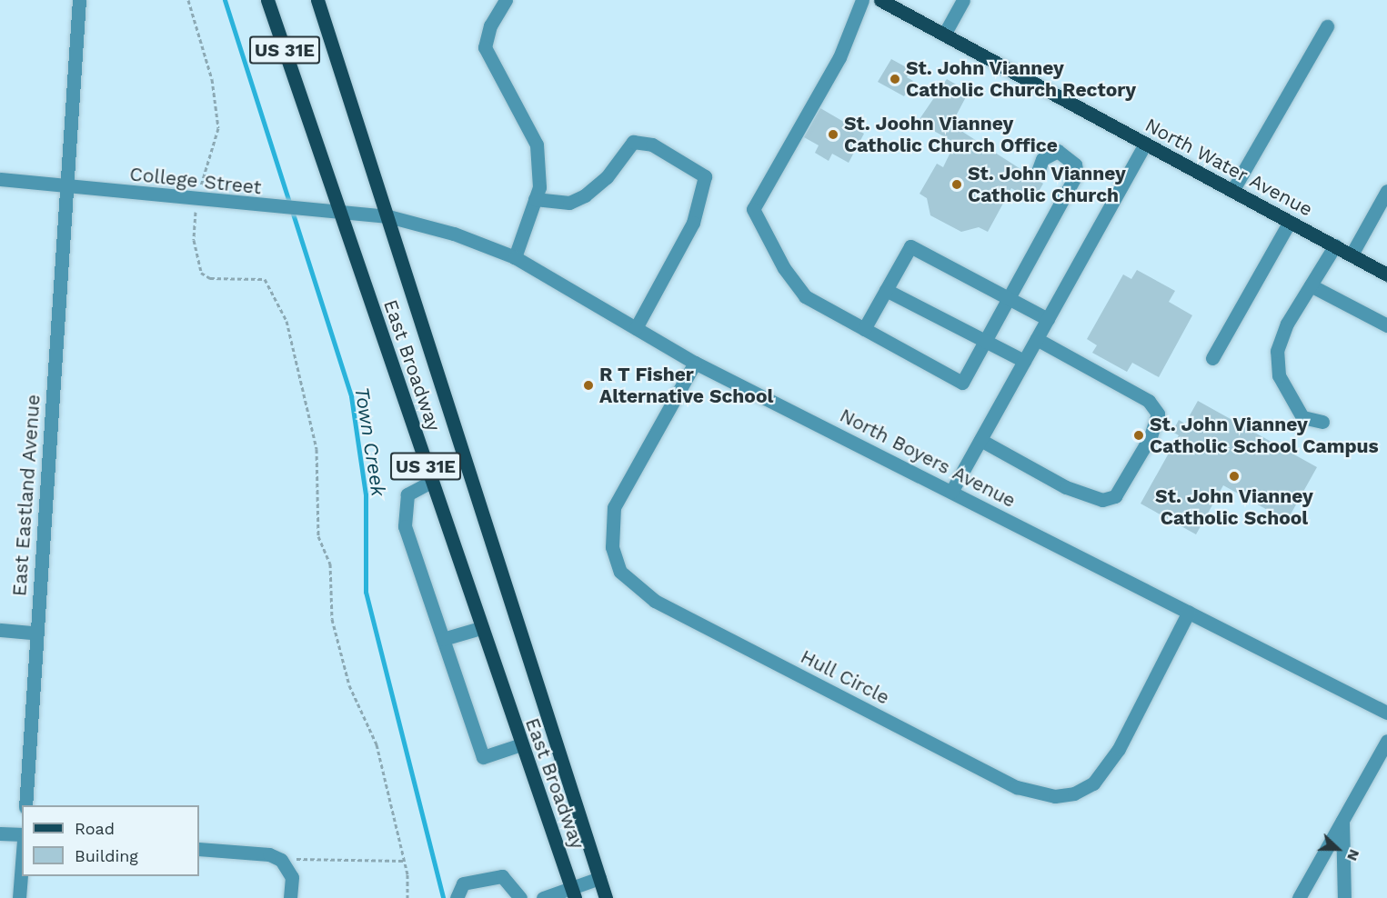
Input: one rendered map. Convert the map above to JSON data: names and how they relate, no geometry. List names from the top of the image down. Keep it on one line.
{"streets":{"main road":["US 31E","North Water Avenue","East Broadway"],"street":["College Street","North Boyers Avenue","East Eastland Avenue","Hull Circle"]},"crossings":[["College Street","East Broadway"],["College Street","North Boyers Avenue"],["College Street","East Eastland Avenue"],["North Boyers Avenue","Hull Circle"]],"water":["Town Creek"],"places":["St. John Vianney Catholic Church Rectory","St. Joohn Vianney Catholic Church Office","St. John Vianney Catholic Church","R T Fisher Alternative School","St. John Vianney Catholic School Campus","St. John Vianney Catholic School"],"legend":["Road","Building"],"north":"right"}
